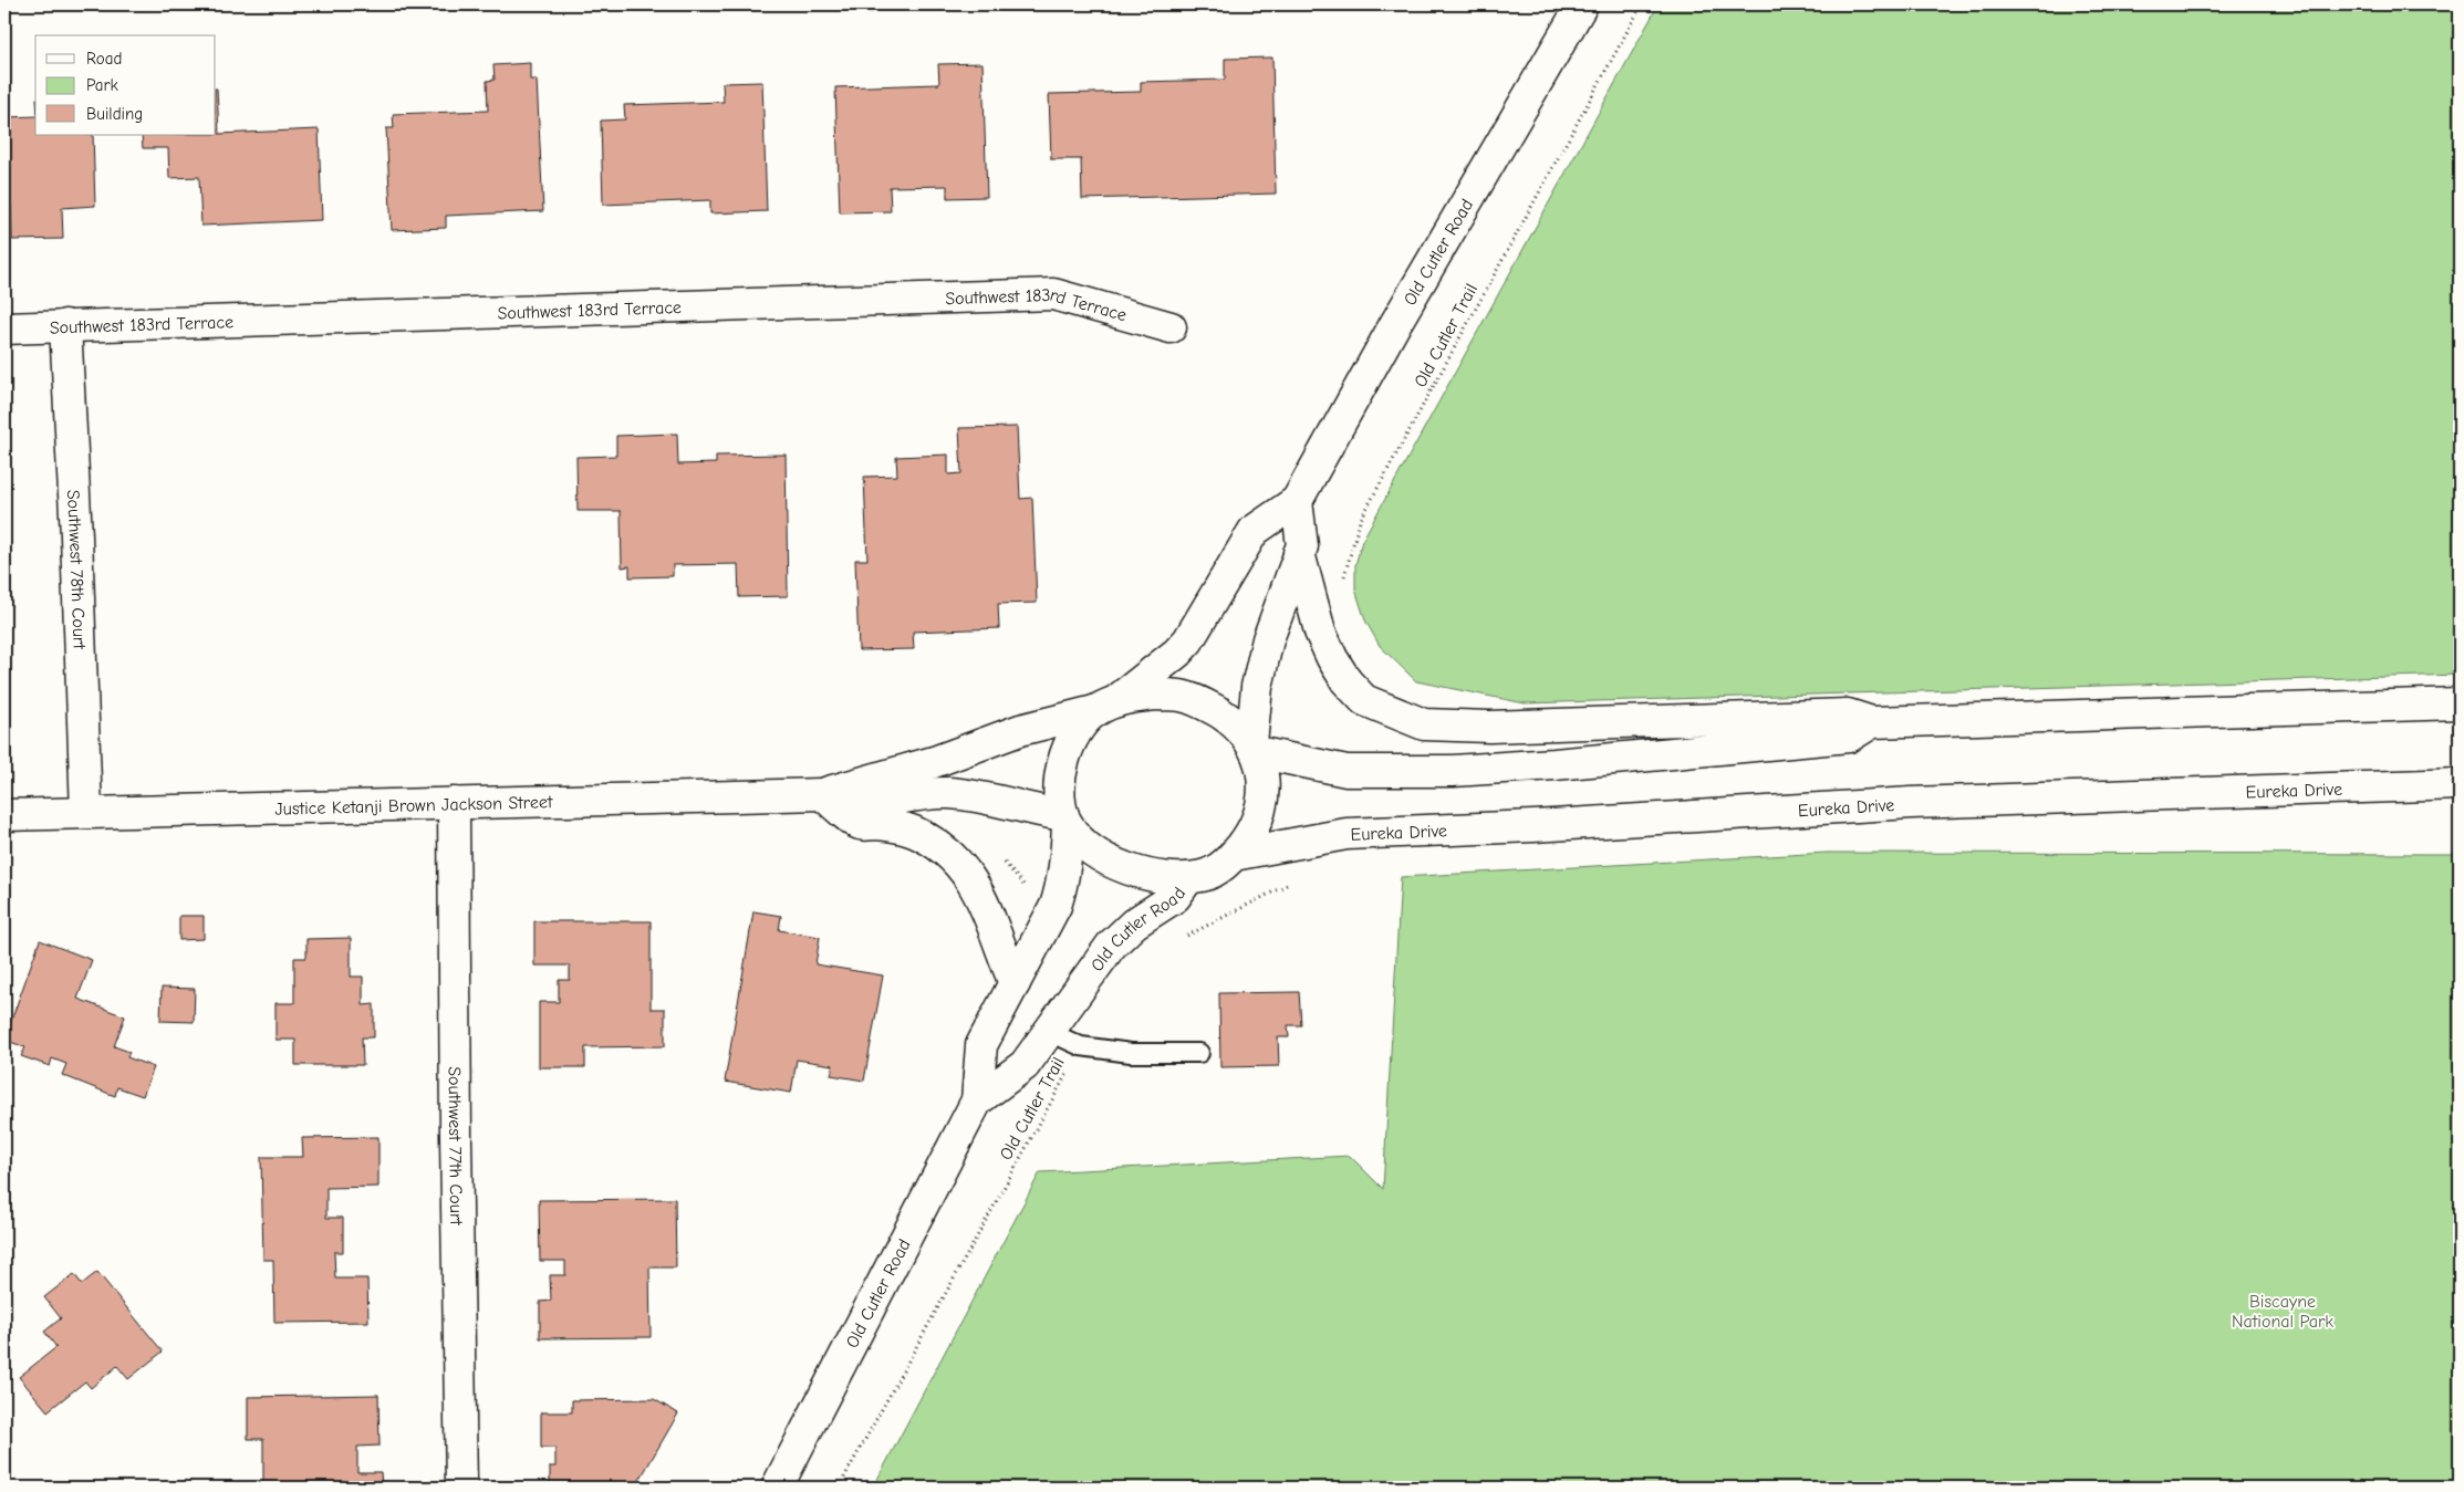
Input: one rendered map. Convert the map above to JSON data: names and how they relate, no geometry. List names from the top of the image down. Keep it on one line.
{"streets":{"street":["Old Cutler Road","Southwest 183rd Terrace","Southwest 78th Court","Eureka Drive","Justice Ketanji Brown Jackson Street","Southwest 77th Court"],"path":["Old Cutler Trail"]},"crossings":[["Old Cutler Road","Eureka Drive"],["Old Cutler Road","Justice Ketanji Brown Jackson Street"],["Southwest 183rd Terrace","Southwest 78th Court"],["Southwest 78th Court","Justice Ketanji Brown Jackson Street"],["Eureka Drive","Justice Ketanji Brown Jackson Street"],["Justice Ketanji Brown Jackson Street","Southwest 77th Court"]],"parks":["Biscayne National Park"],"legend":["Road","Park","Building"]}
